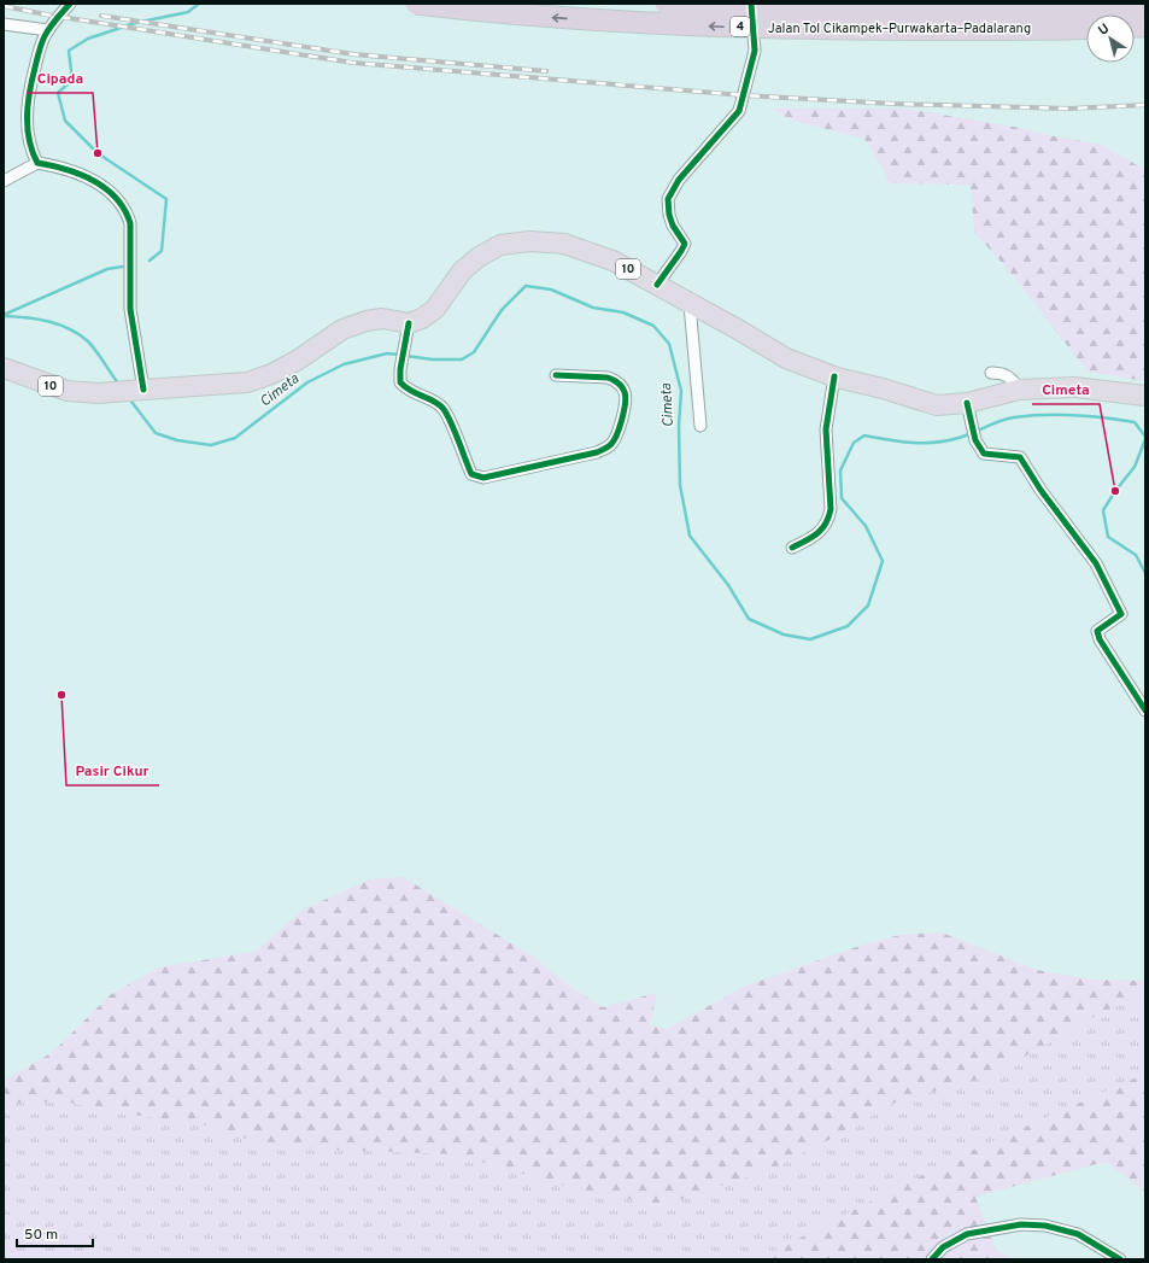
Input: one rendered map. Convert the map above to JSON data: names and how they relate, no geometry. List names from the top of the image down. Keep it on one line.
{"streets":{"highway":["4","Jalan Tol Cikampek–Purwakarta–Padalarang","10"]},"water":["Cimeta"],"places":["Cipada","Cimeta","Pasir Cikur"],"scale_bar":"50 m","north":"top left"}
